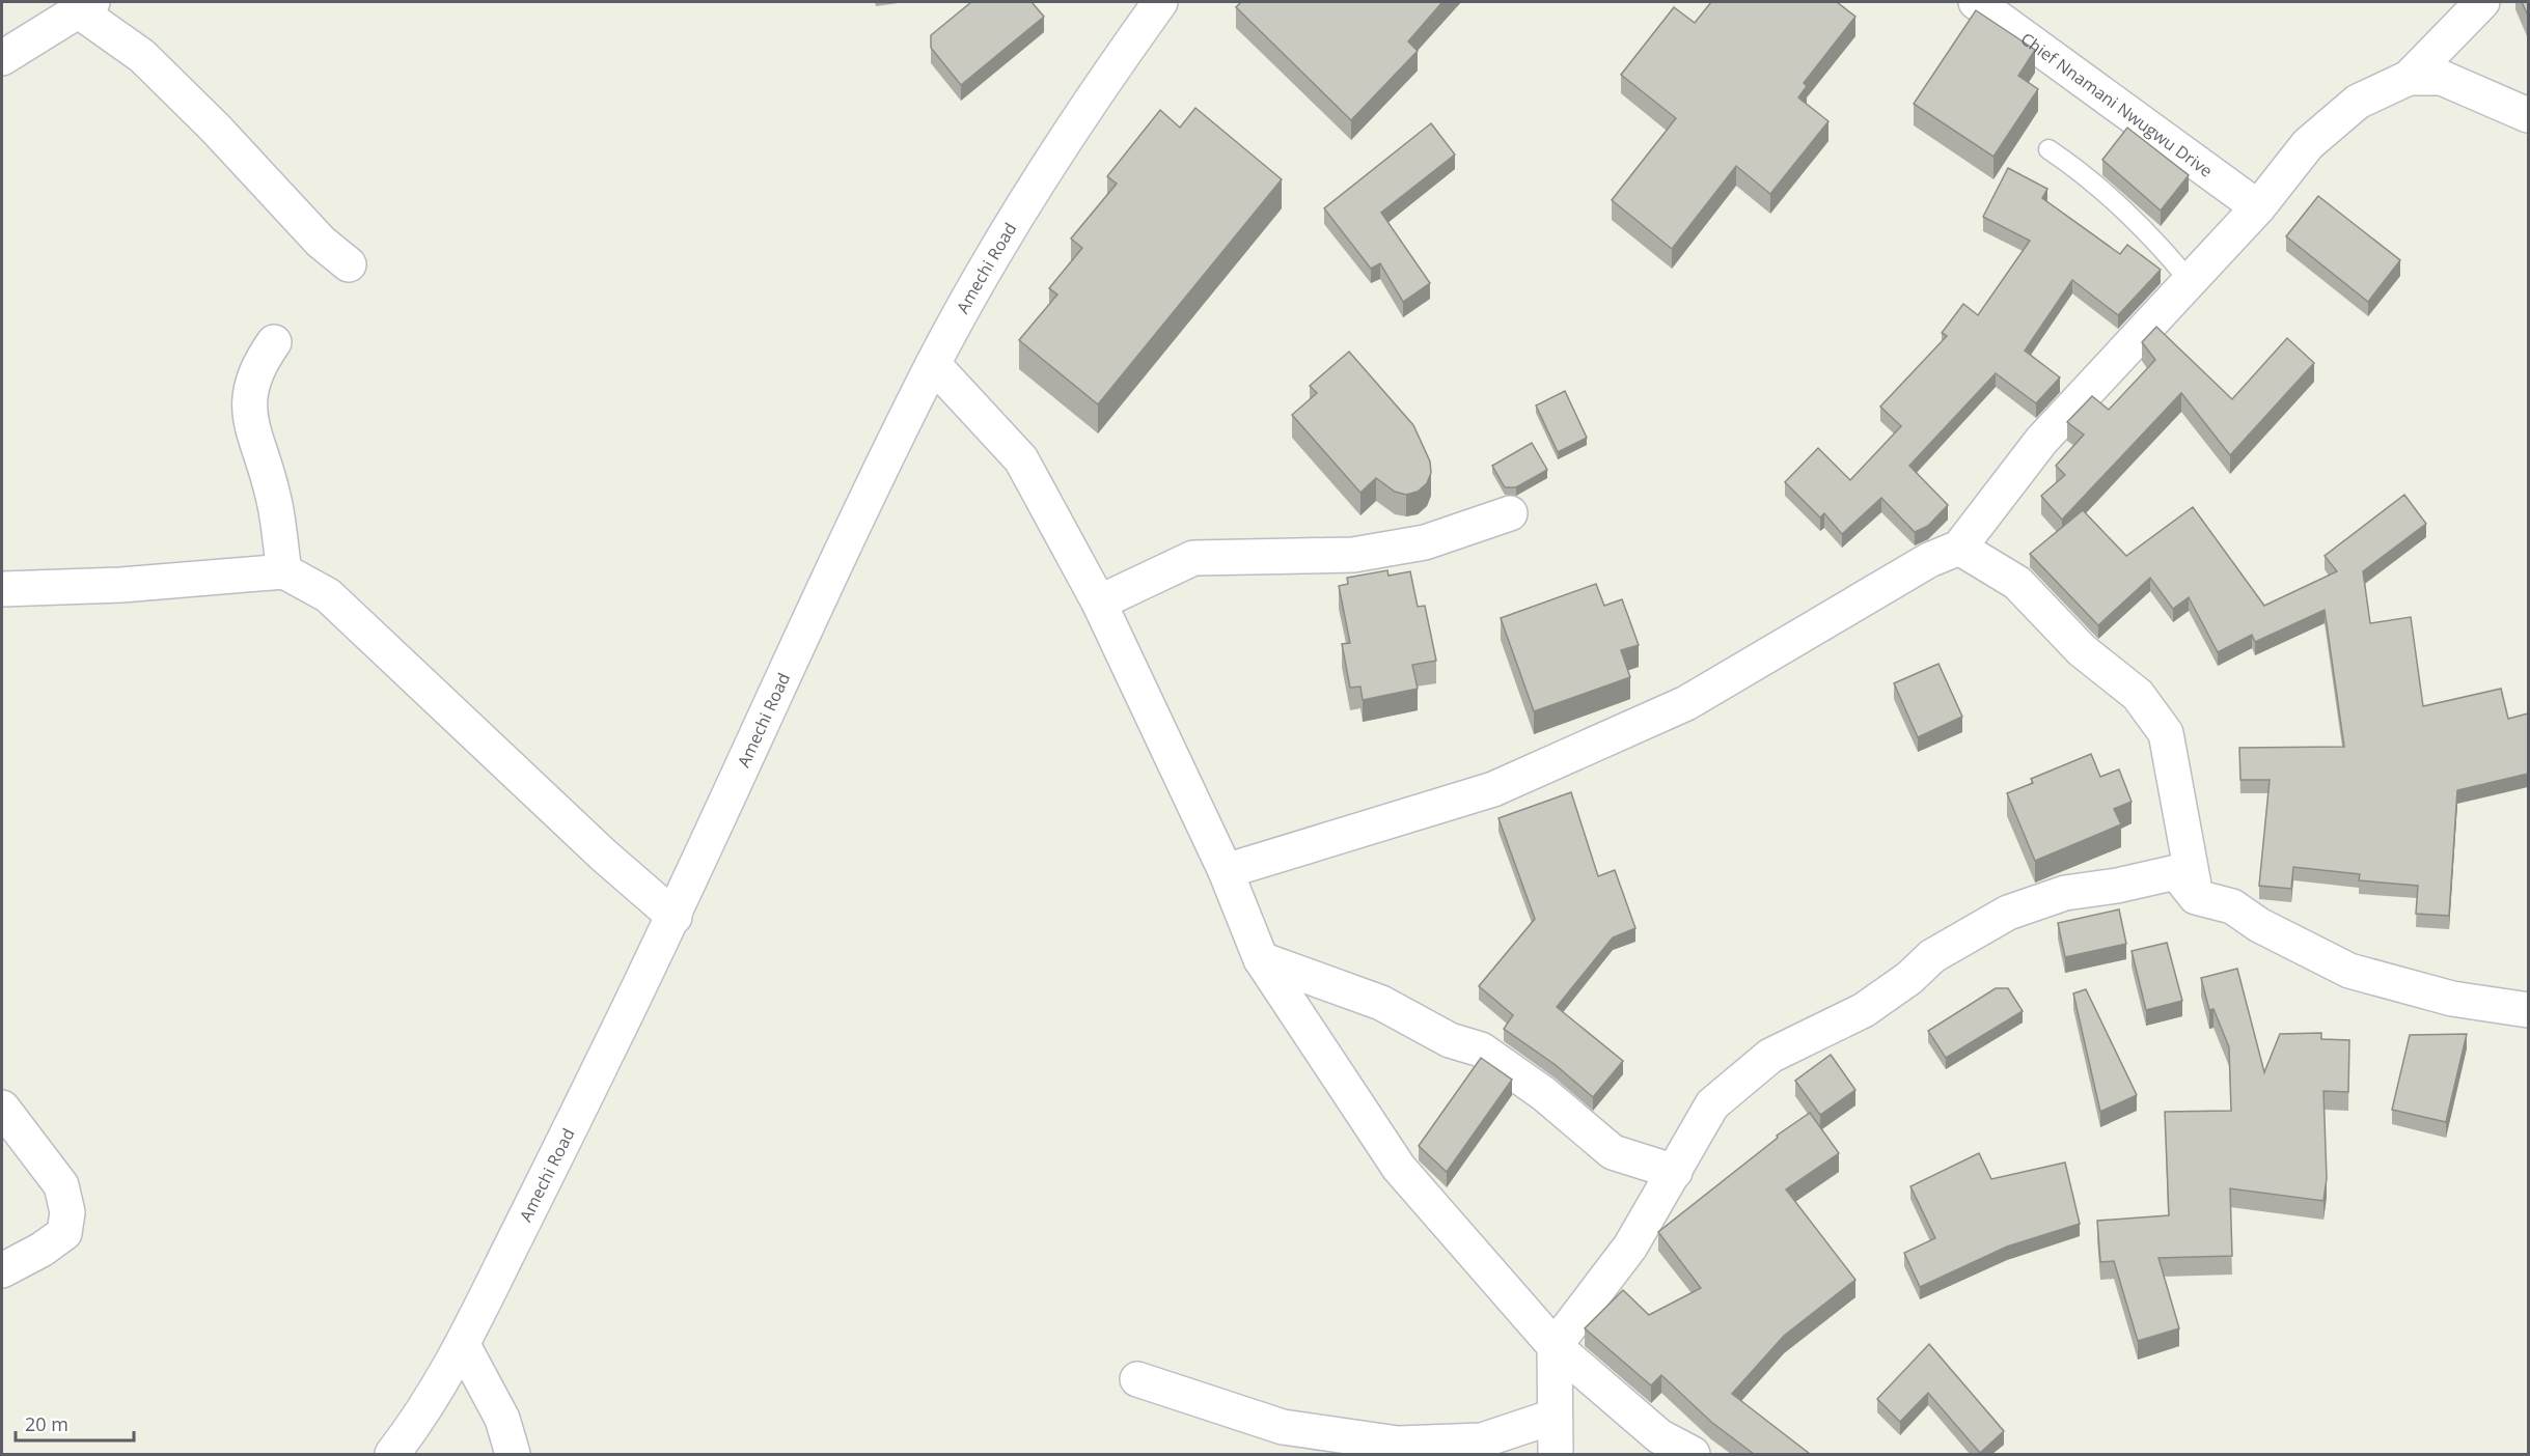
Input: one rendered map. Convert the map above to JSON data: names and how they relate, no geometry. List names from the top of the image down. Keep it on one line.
{"streets":{"street":["Chief Nnamani Nwugwu Drive","Amechi Road"]},"scale_bar":"20 m"}
